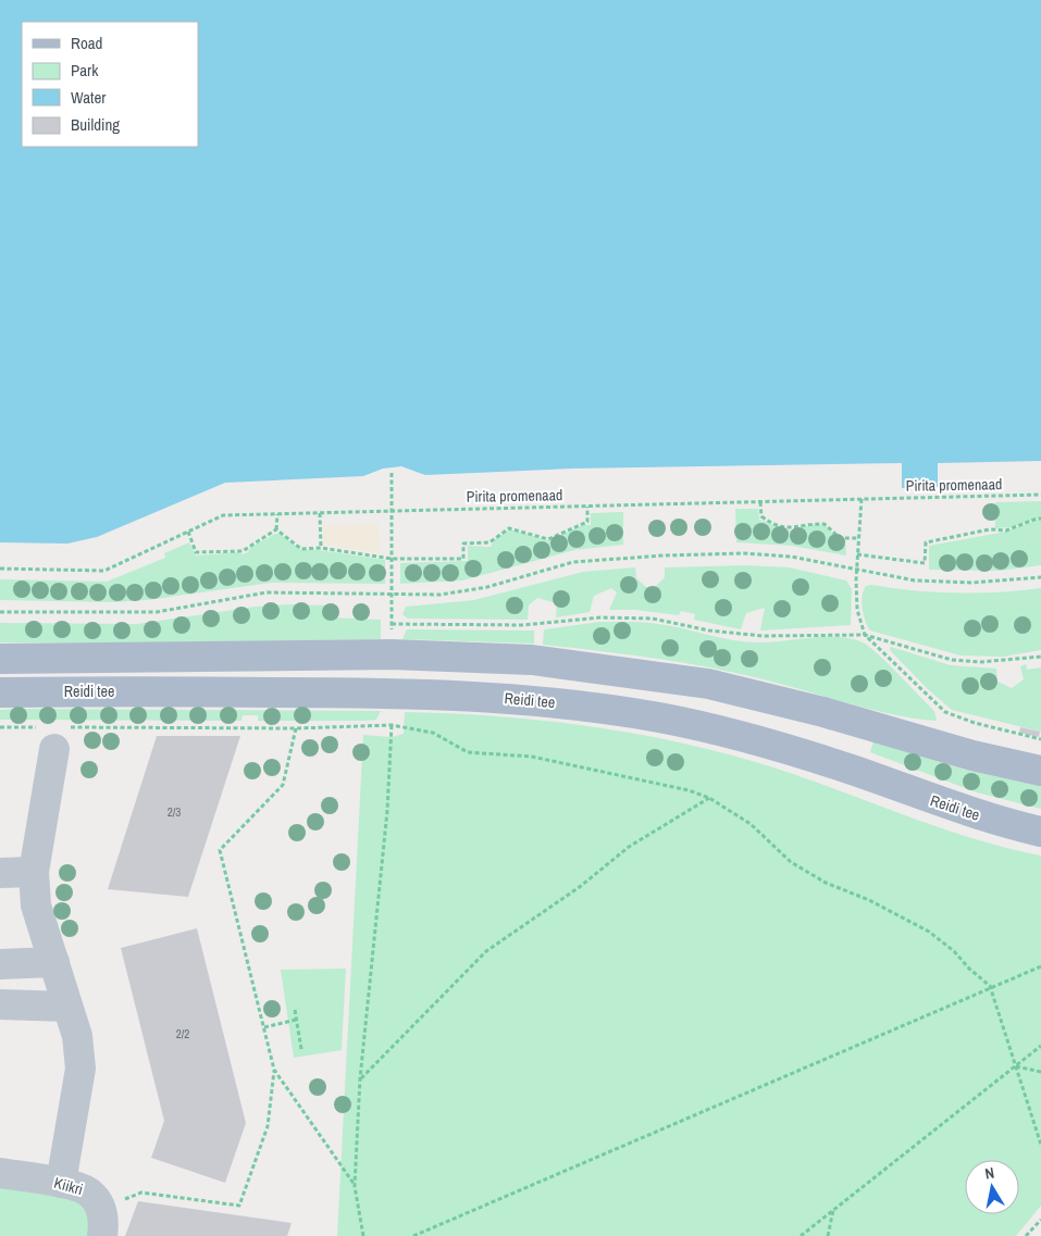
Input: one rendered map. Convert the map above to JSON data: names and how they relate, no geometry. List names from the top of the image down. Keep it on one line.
{"streets":{"main road":["Reidi tee"],"street":["Kiikri"],"path":["Pirita promenaad"]},"house_numbers":["2/3","2/2"],"legend":["Road","Park","Water","Building"],"north":"top"}
